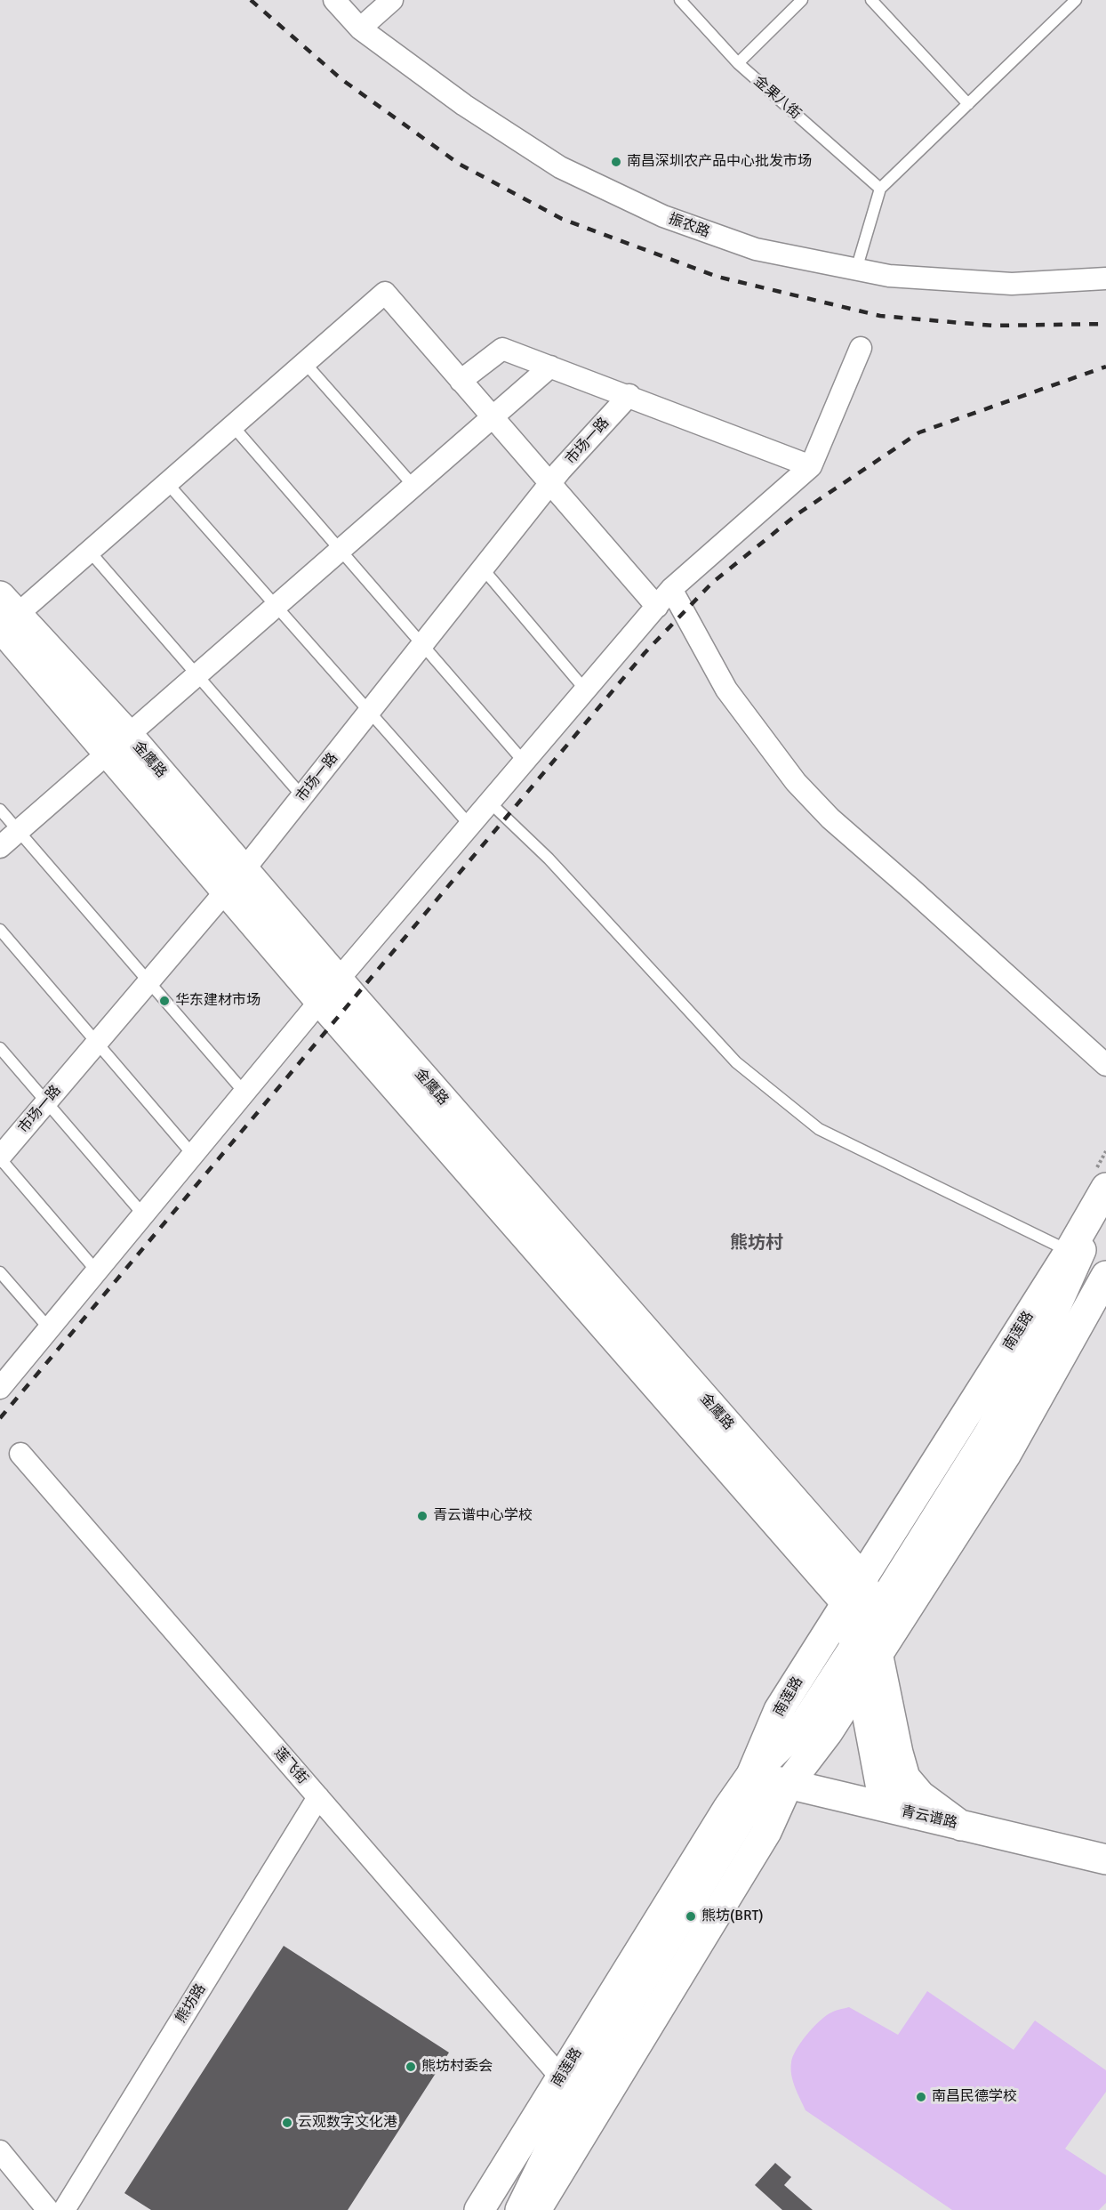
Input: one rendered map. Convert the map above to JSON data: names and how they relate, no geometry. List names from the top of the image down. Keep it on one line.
{"streets":{"main road":["金鹰路","南莲路","青云谱路"],"street":["振农路","市场一路","莲飞街","熊坊路"],"lane":["金果八街"]},"crossings":[["市场一路","金鹰路"],["金鹰路","南莲路"],["南莲路","莲飞街"],["南莲路","青云谱路"],["莲飞街","熊坊路"]],"districts":["熊坊村"],"places":["南昌深圳农产品中心批发市场","华东建材市场","青云谱中心学校","熊坊(BRT)","熊坊村委会","南昌民德学校","云观数字文化港"]}
